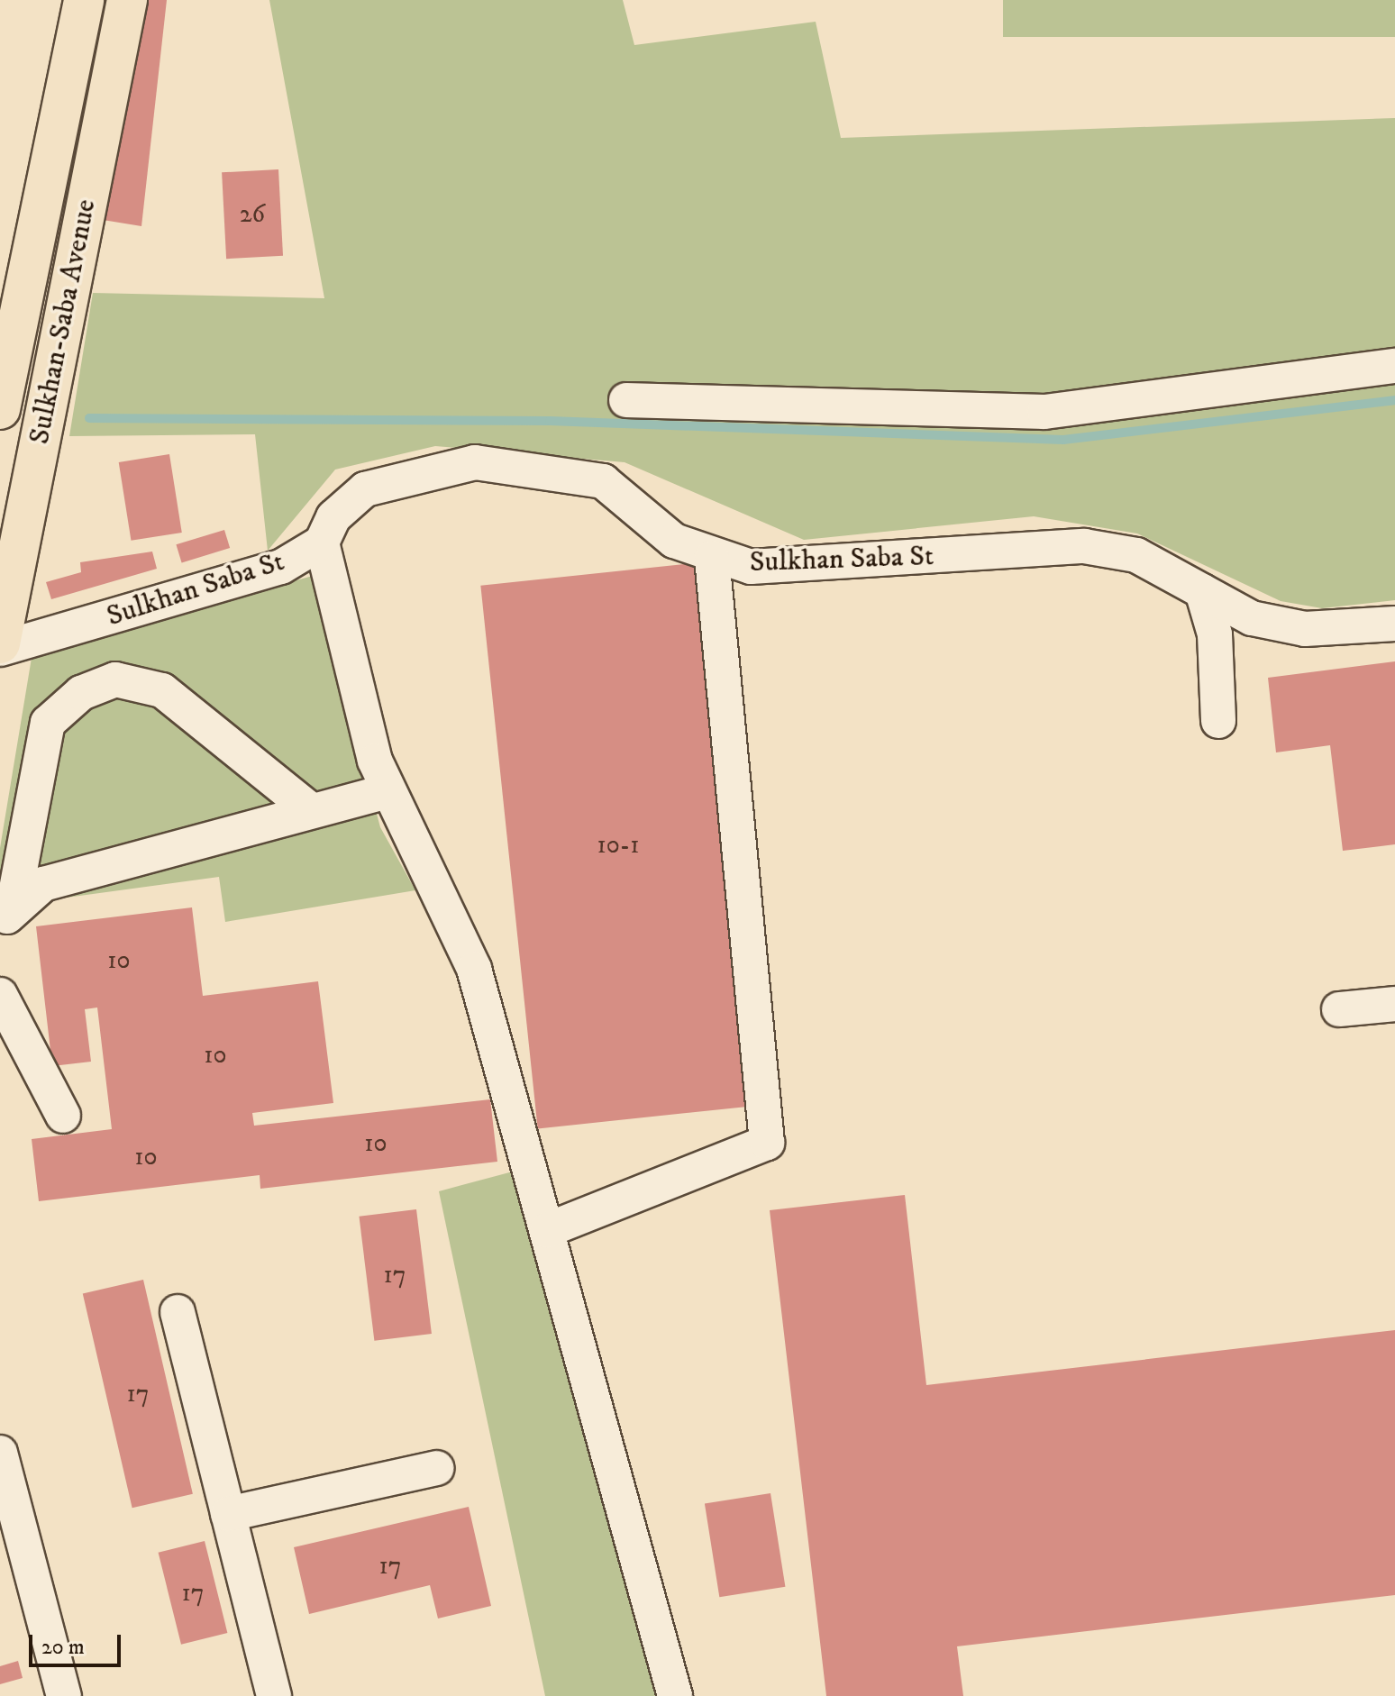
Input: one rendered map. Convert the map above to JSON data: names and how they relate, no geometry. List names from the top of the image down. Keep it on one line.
{"streets":{"main road":["Sulkhan-Saba Avenue"],"street":["Sulkhan Saba St"]},"house_numbers":["26","10-1","10","10","10","10","17","17","17","17"],"scale_bar":"20 m"}
